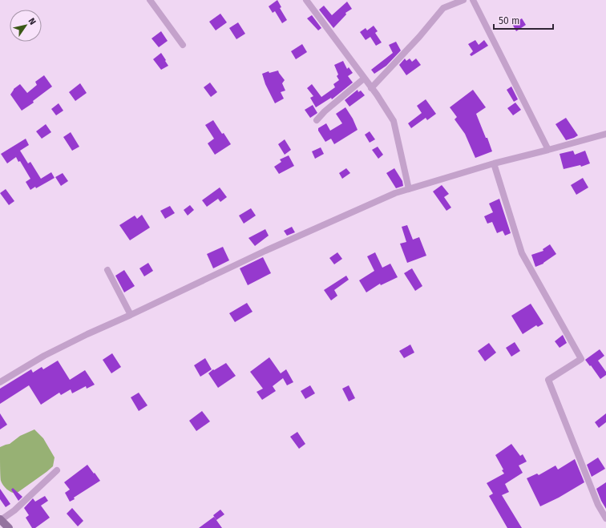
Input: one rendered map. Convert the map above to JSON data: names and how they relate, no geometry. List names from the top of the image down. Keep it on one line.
{"scale_bar":"50 m","north":"top right"}
